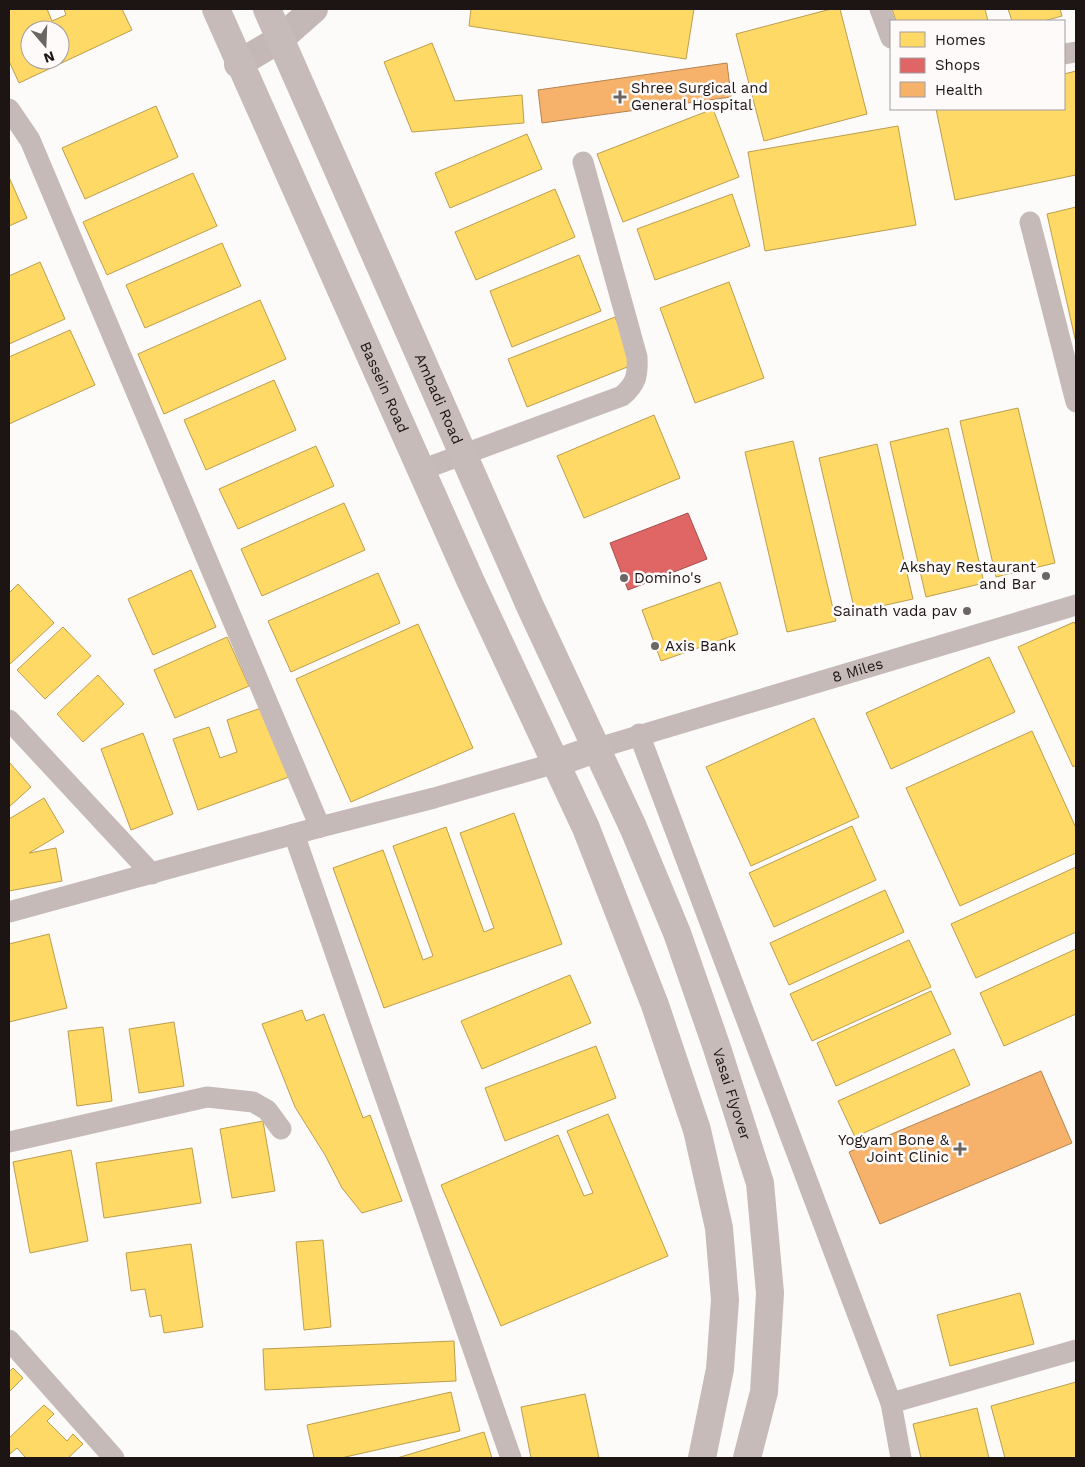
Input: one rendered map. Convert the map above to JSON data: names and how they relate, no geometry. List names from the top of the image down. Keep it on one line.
{"streets":{"main road":["Bassein Road","Ambadi Road","Vasai Flyover"],"street":["8 Miles"]},"crossings":[["Ambadi Road","Vasai Flyover"]],"places":{"health":["Shree Surgical and General Hospital","Yogyam Bone & Joint Clinic"],"other":["Akshay Restaurant and Bar","Domino's","Sainath vada pav","Axis Bank"]},"legend":["Homes","Shops","Health"],"north":"bottom"}
